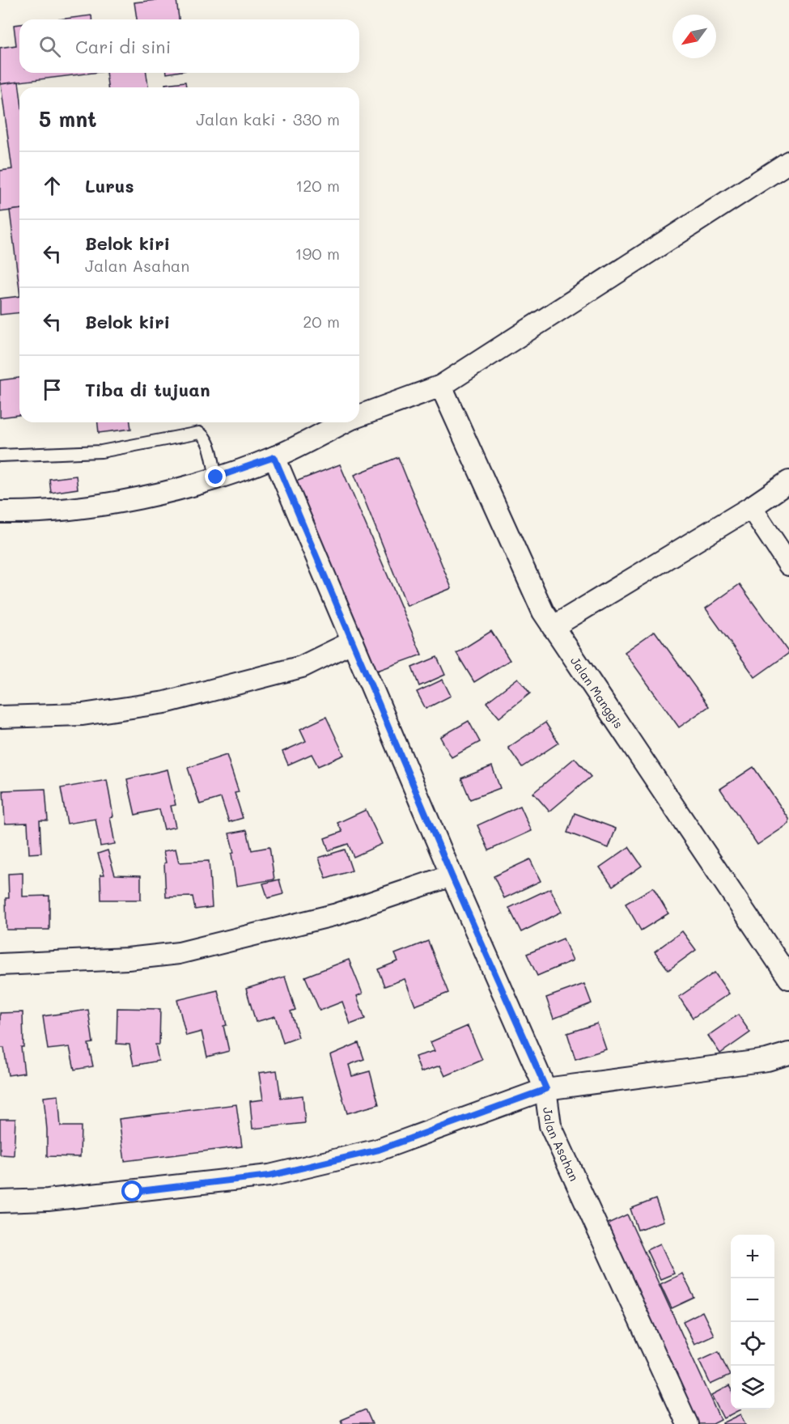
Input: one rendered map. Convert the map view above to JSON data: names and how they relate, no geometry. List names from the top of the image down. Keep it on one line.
{"streets":{"street":["Jalan Manggis","Jalan Asahan"]},"north":"bottom left","page":{"search":"Cari di sini","heading":["5 mnt","Jalan kaki · 330 m"],"list":[["Lurus","120 m"],["Belok kiri","Jalan Asahan","190 m"],["Belok kiri","20 m"],"Tiba di tujuan"],"map_buttons":["+","−"]}}
